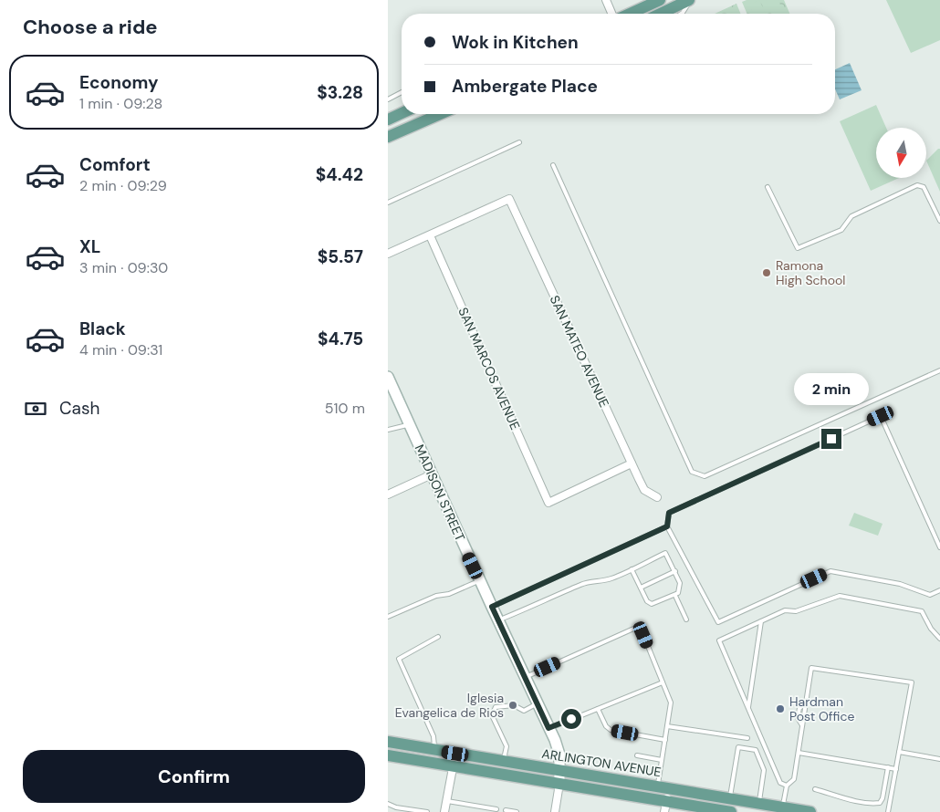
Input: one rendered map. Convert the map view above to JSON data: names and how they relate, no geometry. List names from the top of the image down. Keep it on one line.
{"streets":{"main road":["MADISON STREET","ARLINGTON AVENUE"],"street":["SAN MATEO AVENUE","SAN MARCOS AVENUE"]},"crossings":[["SAN MATEO AVENUE","SAN MARCOS AVENUE"],["MADISON STREET","ARLINGTON AVENUE"]],"places":["Ramona High School","Iglesia Evangelica de Rios","Hardman Post Office"],"north":"bottom","page":{"heading":"Choose a ride","banner":["Wok in Kitchen","Ambergate Place"],"list":[{"name":"Economy","note":"1 min · 09:28","value":"$3.28"},{"name":"Comfort","note":"2 min · 09:29","value":"$4.42"},{"name":"XL","note":"3 min · 09:30","value":"$5.57"},{"name":"Black","note":"4 min · 09:31","value":"$4.75"}],"bubble":"2 min","pay":["Cash","510 m"],"buttons":"Confirm"}}
